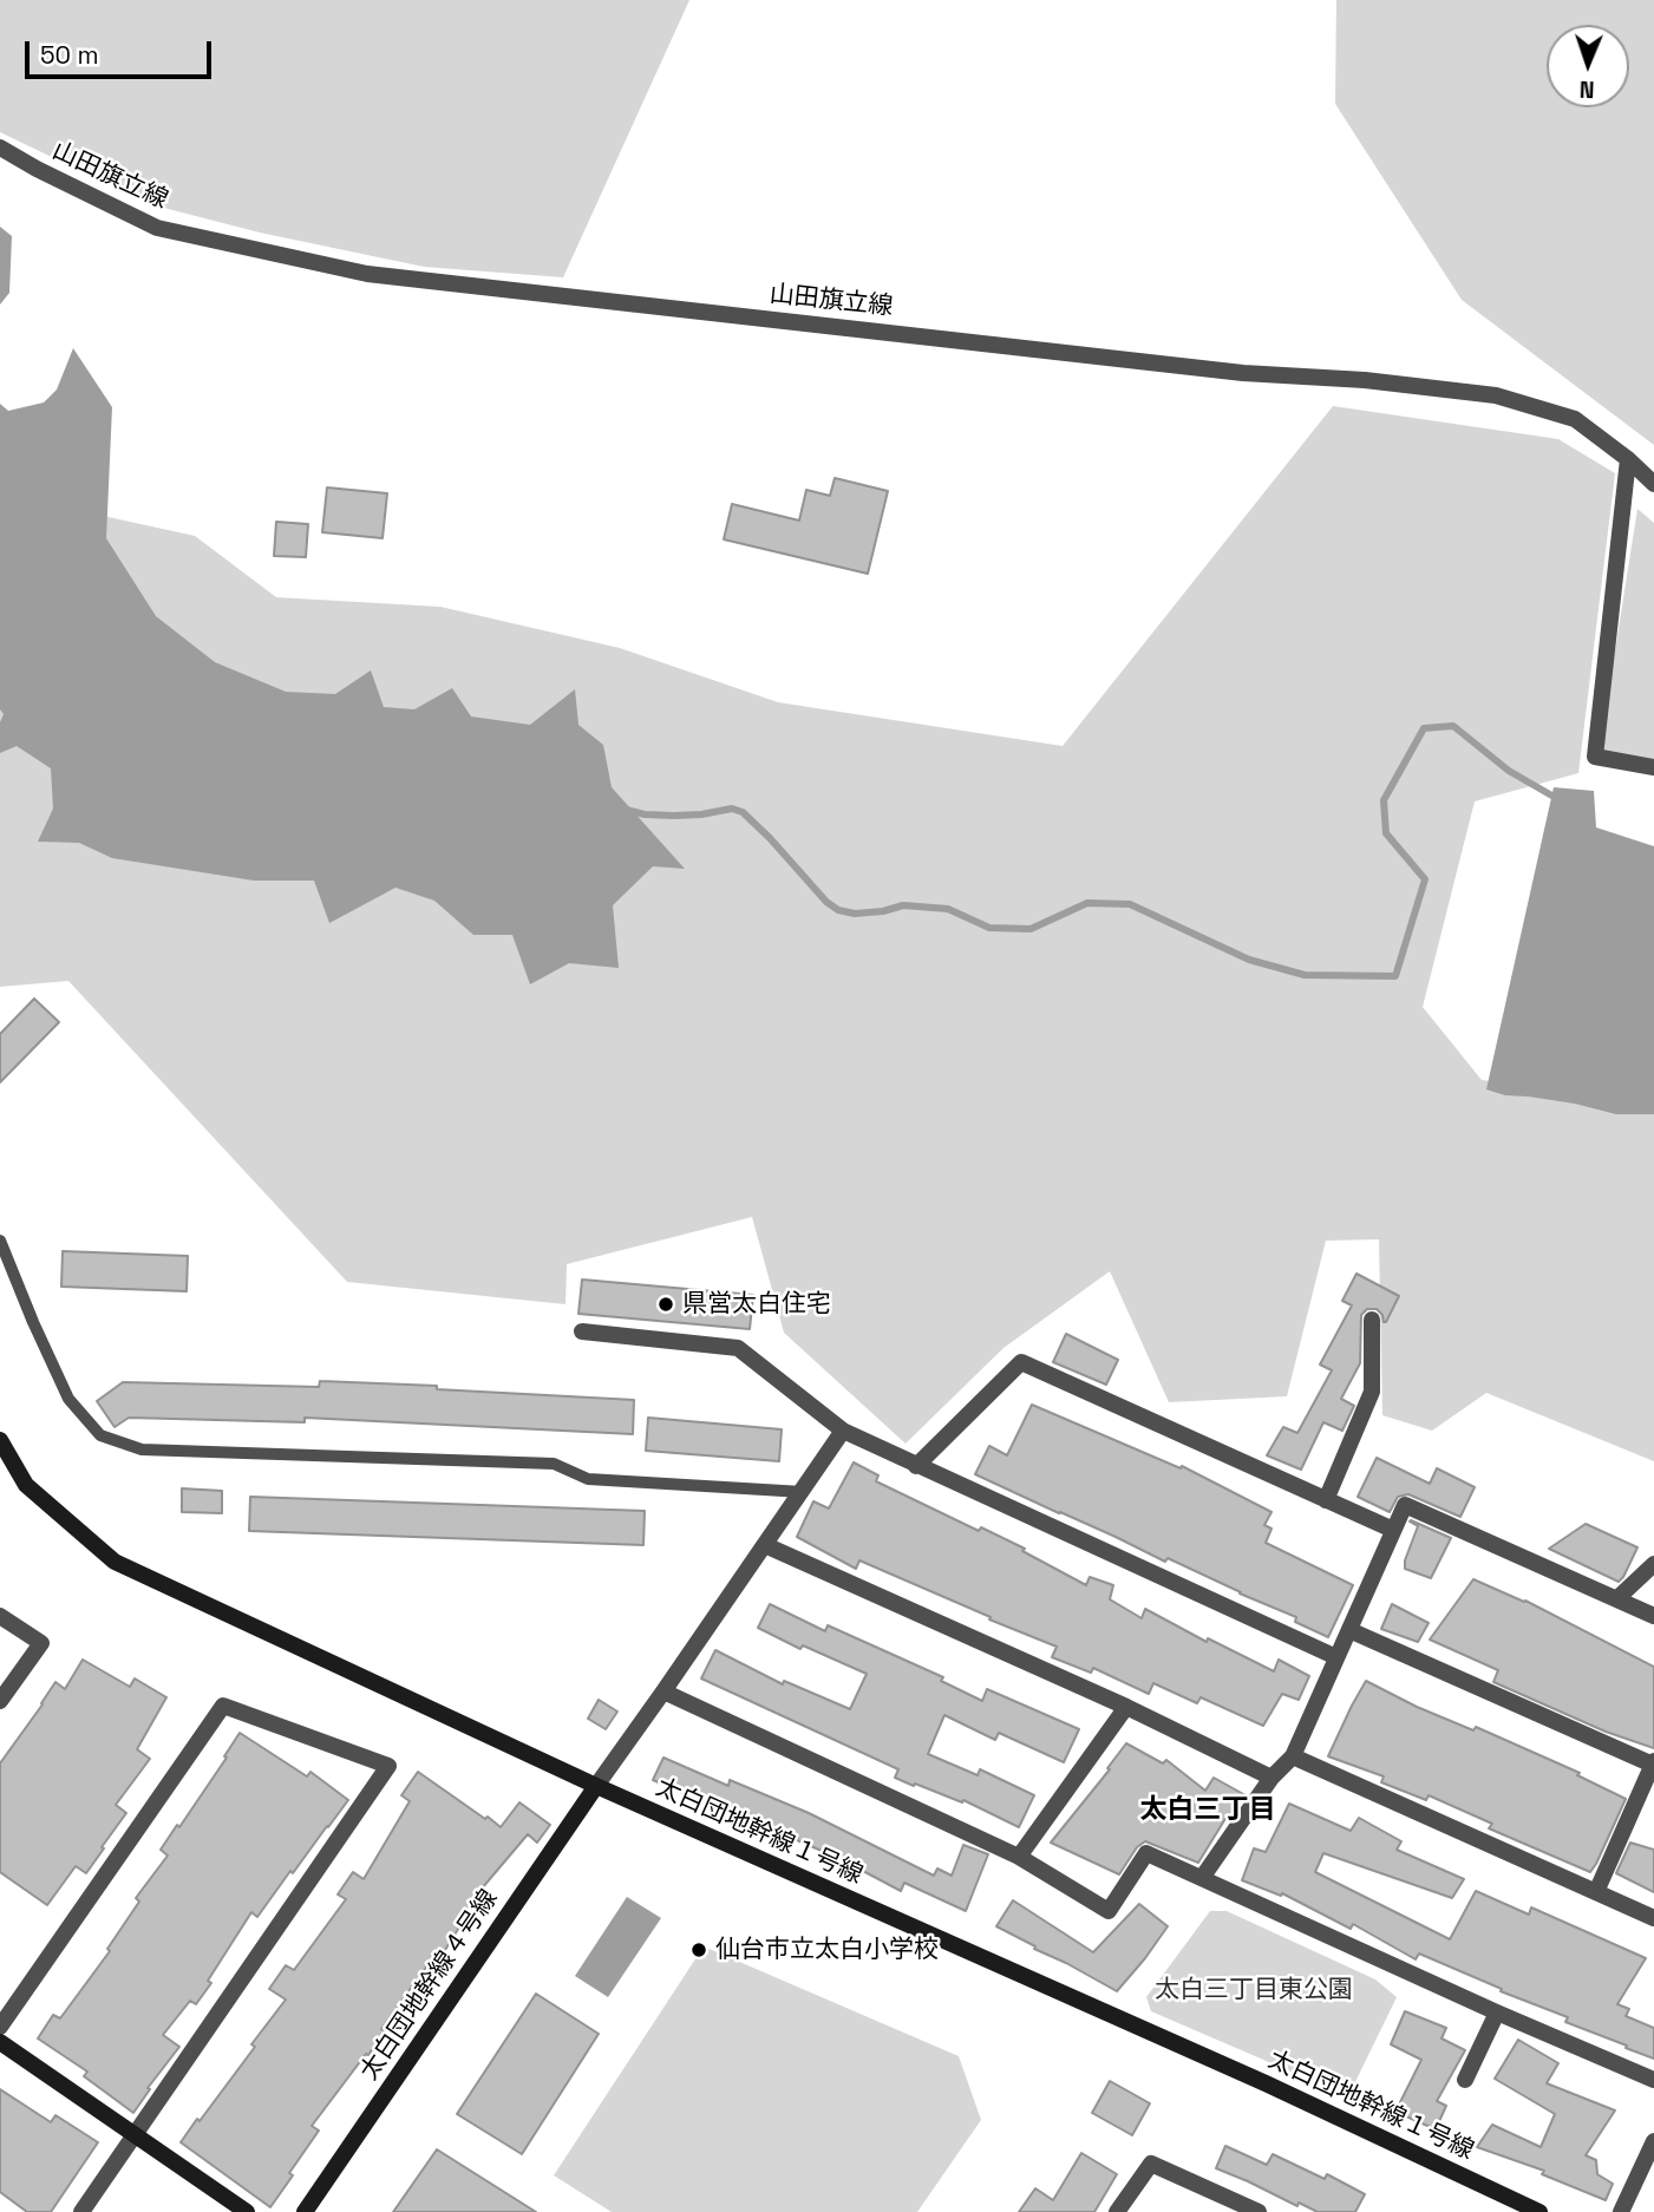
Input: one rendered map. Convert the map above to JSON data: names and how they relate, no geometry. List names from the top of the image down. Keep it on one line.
{"streets":{"street":["山田旗立線","太白団地幹線１号線","太白団地幹線４号線"]},"crossings":[["太白団地幹線１号線","太白団地幹線４号線"]],"districts":["太白三丁目"],"parks":["太白三丁目東公園"],"places":["県営太白住宅","仙台市立太白小学校"],"scale_bar":"50 m","north":"bottom"}
